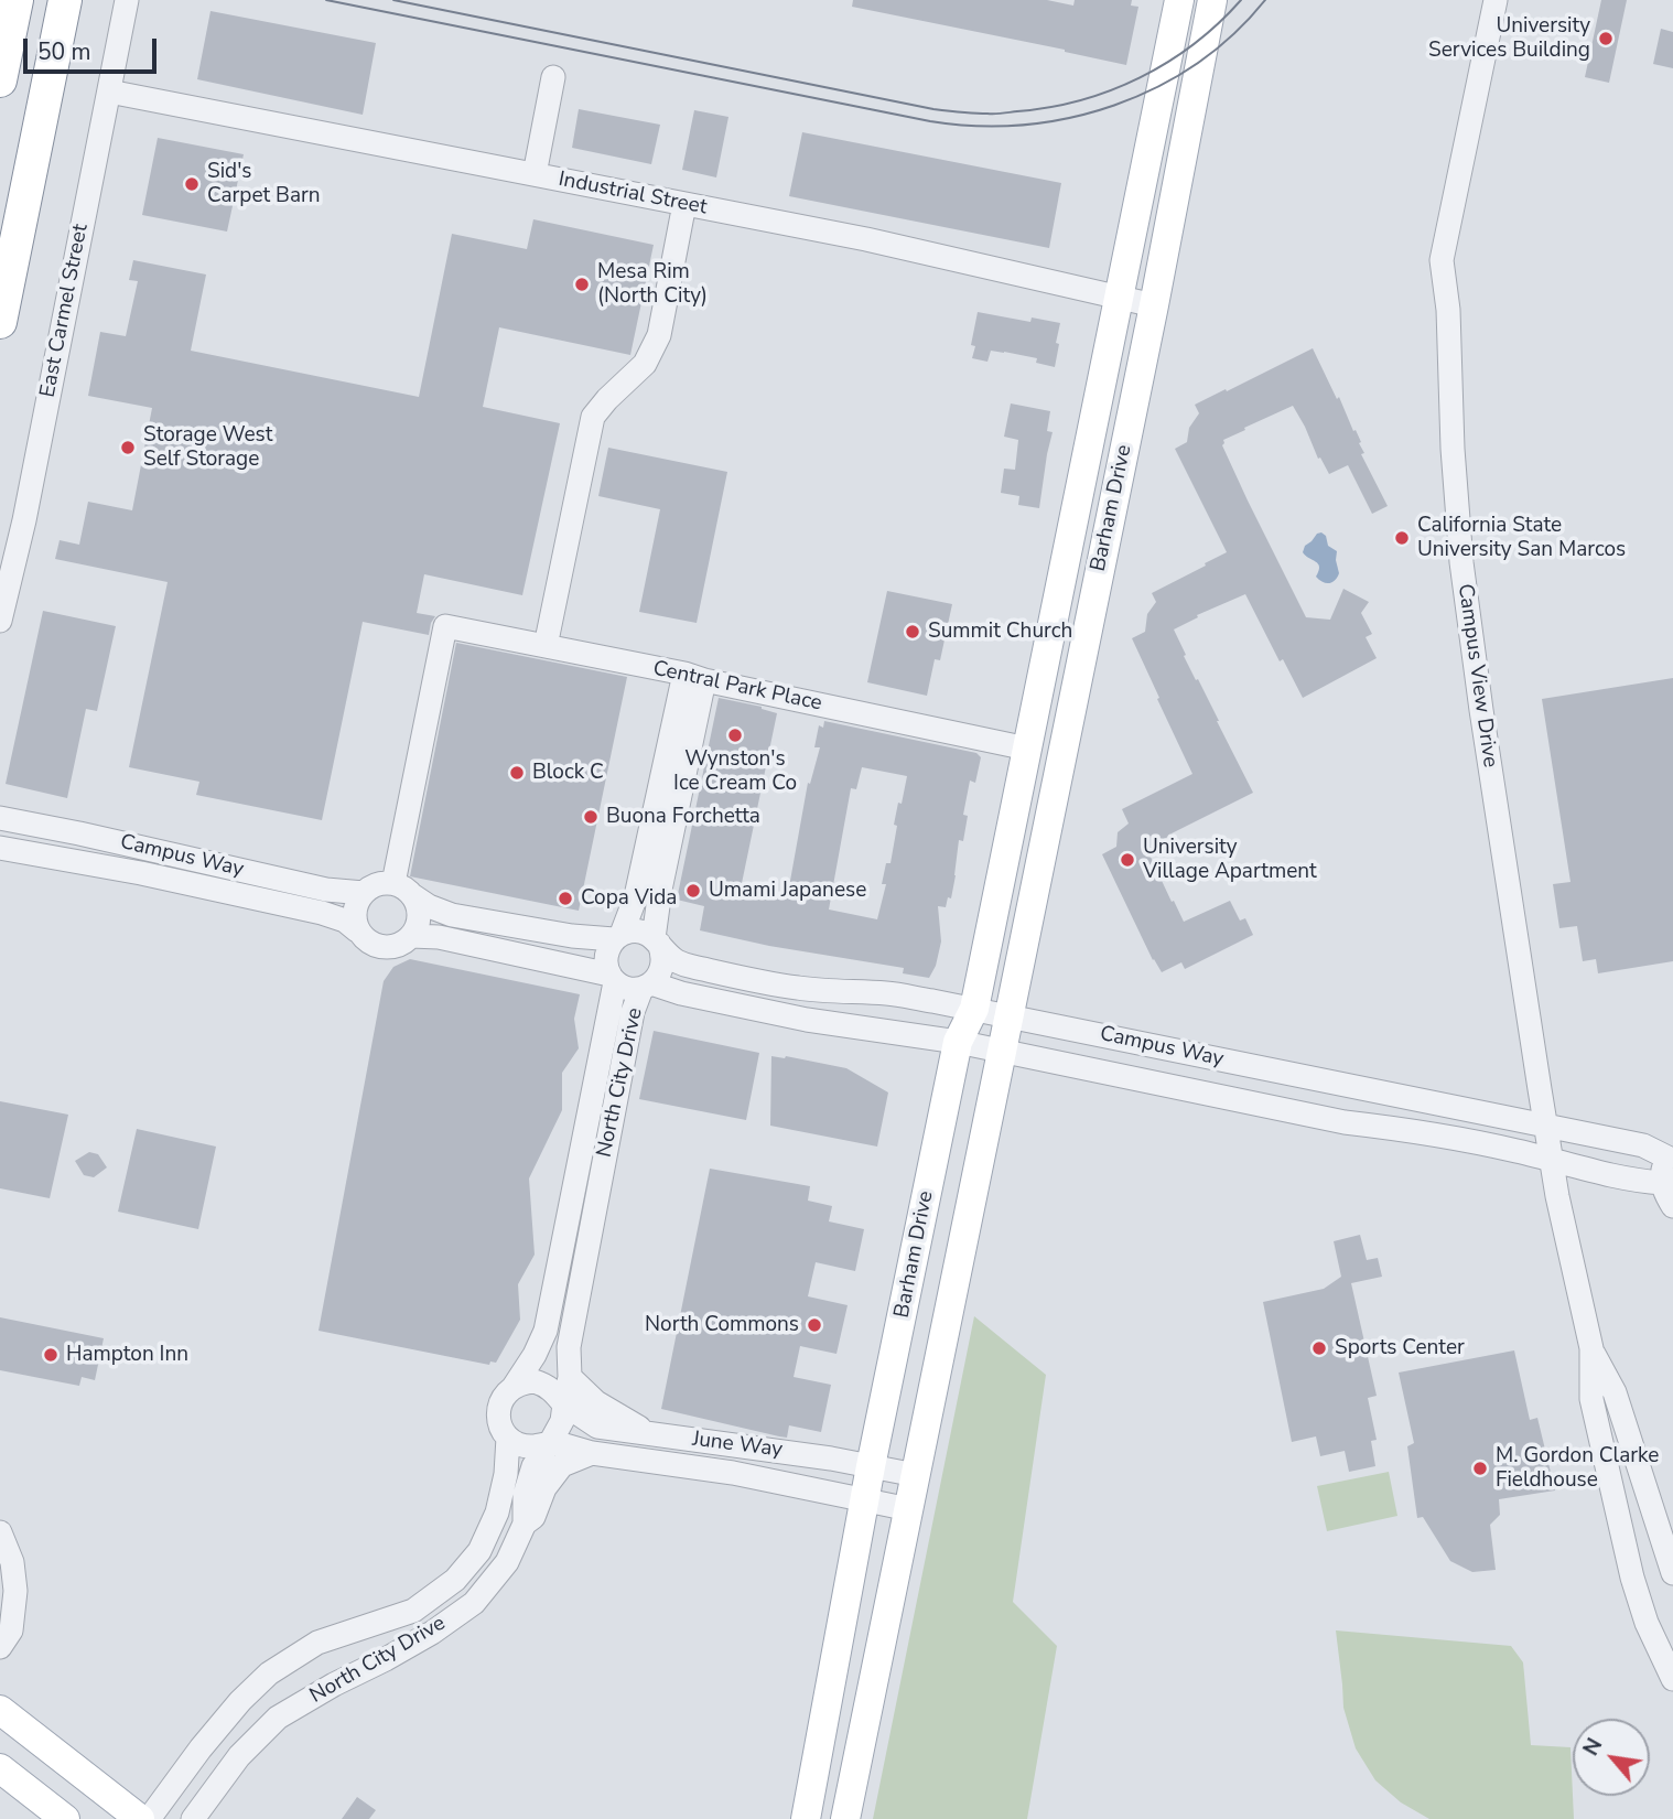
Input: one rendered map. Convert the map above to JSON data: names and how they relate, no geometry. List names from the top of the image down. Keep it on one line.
{"streets":{"main road":["Barham Drive"],"street":["Industrial Street","East Carmel Street","Campus View Drive","Central Park Place","Campus Way","North City Drive","June Way"]},"crossings":[["Industrial Street","East Carmel Street"],["Industrial Street","Barham Drive"],["Barham Drive","Central Park Place"],["Barham Drive","Campus Way"],["Barham Drive","June Way"],["Campus View Drive","Campus Way"],["Central Park Place","Campus Way"],["Campus Way","North City Drive"],["North City Drive","June Way"]],"places":["University Services Building","Sid's Carpet Barn","Mesa Rim (North City)","Storage West Self Storage","California State University San Marcos","Summit Church","Wynston's Ice Cream Co","Block C","Buona Forchetta","University Village Apartment","Umami Japanese","Copa Vida","North Commons","Sports Center","Hampton Inn","M. Gordon Clarke Fieldhouse"],"scale_bar":"50 m","north":"top left"}
